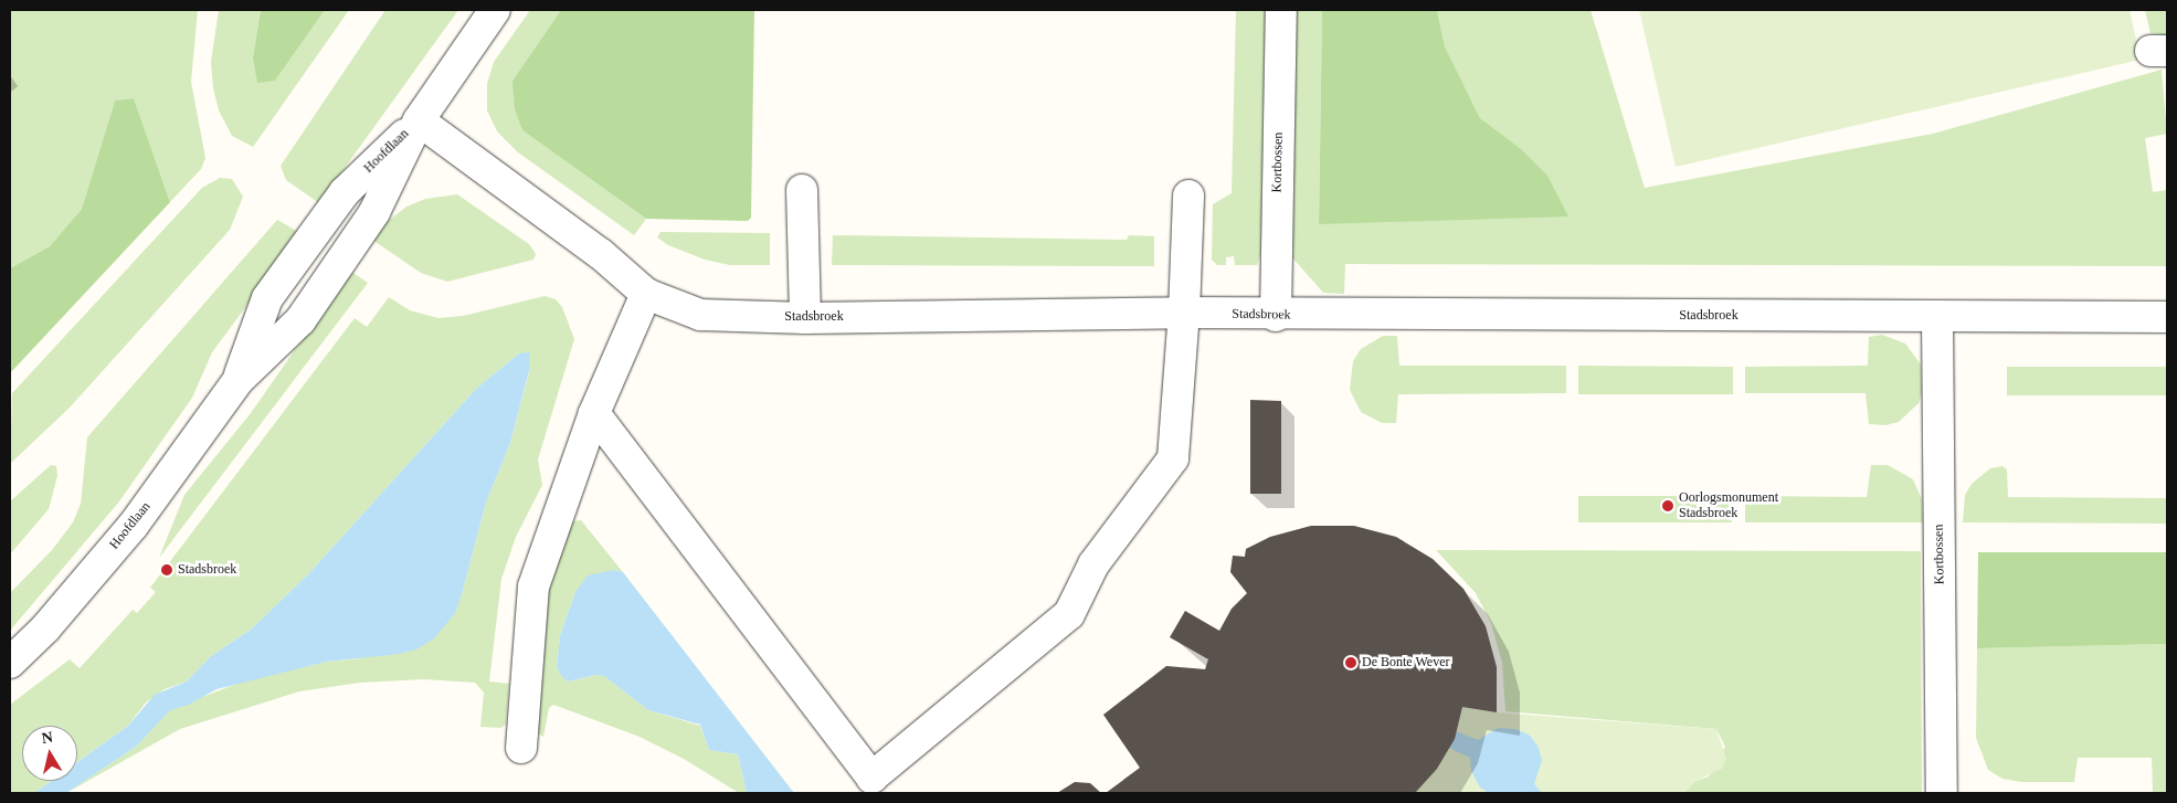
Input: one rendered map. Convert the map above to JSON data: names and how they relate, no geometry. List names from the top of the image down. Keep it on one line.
{"streets":{"street":["Hoofdlaan","Kortbossen","Stadsbroek"]},"crossings":[["Hoofdlaan","Stadsbroek"],["Kortbossen","Stadsbroek"]],"places":["Oorlogsmonument Stadsbroek","Stadsbroek","De Bonte Wever"],"north":"top"}
